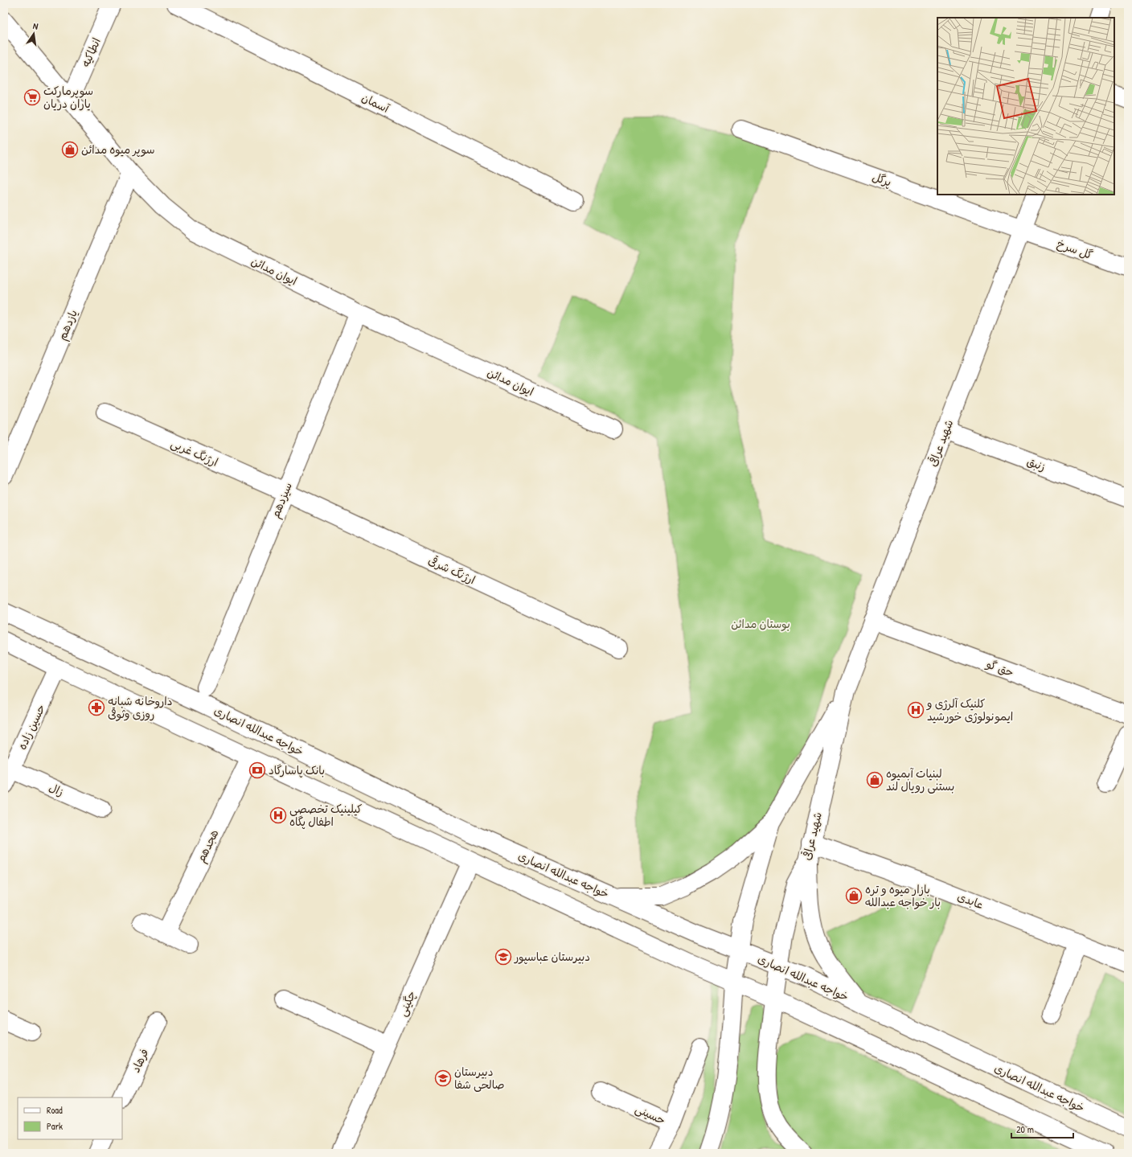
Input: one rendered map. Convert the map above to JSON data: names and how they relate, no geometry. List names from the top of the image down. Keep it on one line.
{"streets":{"main road":["انطاکیه","آسمان","پرگل","گل سرخ","ایوان مدائن","یازدهم","شهید عراقی","ارژنگ غربی","زنبق","سیزدهم","ارژنگ شرقی","حق گو","حسین زاده","خواجه عبدالله انصاری","زال","هجدهم","عابدی","چگینی","فرهاد","حسینی"]},"crossings":[["انطاکیه","ایوان مدائن"],["پرگل","گل سرخ"],["پرگل","شهید عراقی"],["گل سرخ","شهید عراقی"],["ایوان مدائن","یازدهم"],["ایوان مدائن","سیزدهم"],["شهید عراقی","زنبق"],["شهید عراقی","حق گو"],["شهید عراقی","خواجه عبدالله انصاری"],["شهید عراقی","عابدی"],["ارژنگ غربی","سیزدهم"],["ارژنگ غربی","ارژنگ شرقی"],["سیزدهم","ارژنگ شرقی"],["حسین زاده","زال"]],"parks":["بوستان مدائن"],"places":{"supermarket":["سوپرمارکت یاران دریان"],"shop":["سوپر میوه مدائن","لبنیات آبمیوه بستنی رویال لند","بازار میوه و تره بار خواجه عبدالله"],"pharmacy":["داروخانه شبانه روزی وثوقی"],"hospital":["کلنیک آلرژی و ایمونولوژی خورشید","کیلینیک تخصصی اطفال پگاه"],"bank":["بانک پاسارگاد"],"school or university":["دبیرستان عباسپور","دبیرستان صالحی شفا"]},"legend":["Road","Park"],"scale_bar":"20 m","north":"top"}
